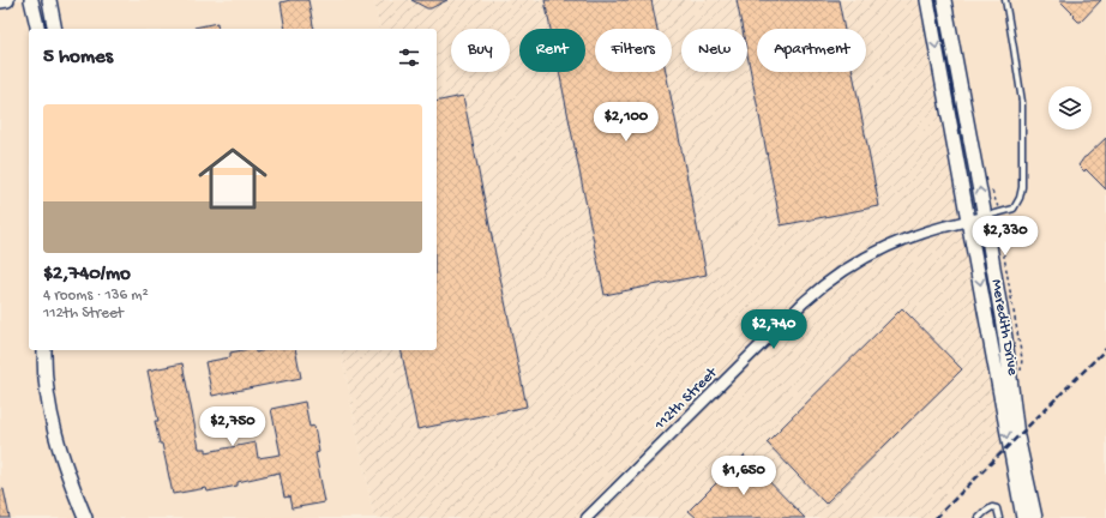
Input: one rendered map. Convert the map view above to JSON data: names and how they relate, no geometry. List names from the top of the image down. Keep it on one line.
{"streets":{"main road":["Meredith Drive"],"street":["112th Street"]},"crossings":[["Meredith Drive","112th Street"]],"page":{"chip":["Buy","Rent","Filters","New","Apartment"],"heading":"5 homes","list":[{"name":"$2,740/mo","note":"4 rooms · 136 m² · 112th Street"}],"price":["$2,100","$2,330","$2,740","$2,750","$1,650"]}}
